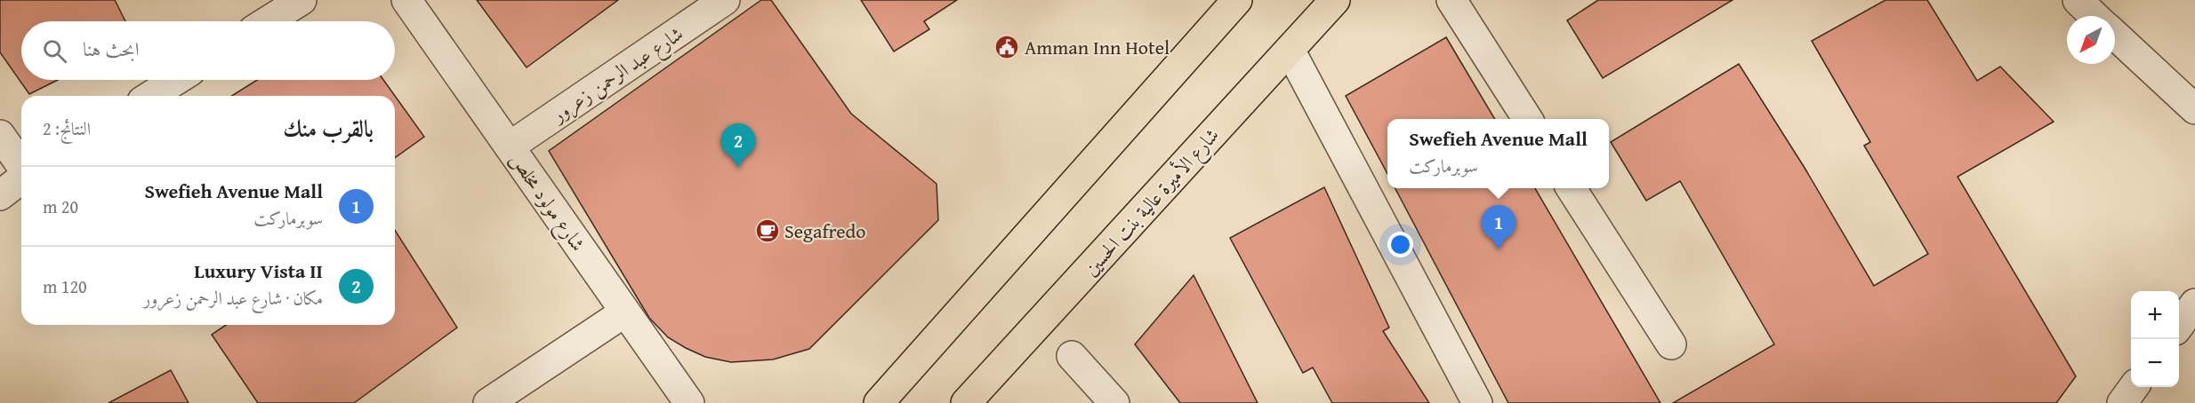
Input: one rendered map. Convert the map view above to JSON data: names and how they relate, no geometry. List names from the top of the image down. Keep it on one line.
{"streets":{"main road":["شارع الأميرة عالية بنت الحسين"],"street":["شارع عبد الرحمن زعرور","شارع مولود مخلص"]},"crossings":[["شارع عبد الرحمن زعرور","شارع مولود مخلص"]],"places":{"public building":["Amman Inn Hotel"],"cafe":["Segafredo"]},"north":"bottom left","page":{"search":"ابحث هنا","heading":["بالقرب منك","النتائج: 2"],"popup":["Swefieh Avenue Mall","سوبرماركت"],"pins":["2","1"],"list":[{"mark":"1","name":"Swefieh Avenue Mall","note":"سوبرماركت","value":"20 m"},{"mark":"2","name":"Luxury Vista II","note":"مكان · شارع عبد الرحمن زعرور","value":"120 m"}],"map_buttons":["+","−"]}}
